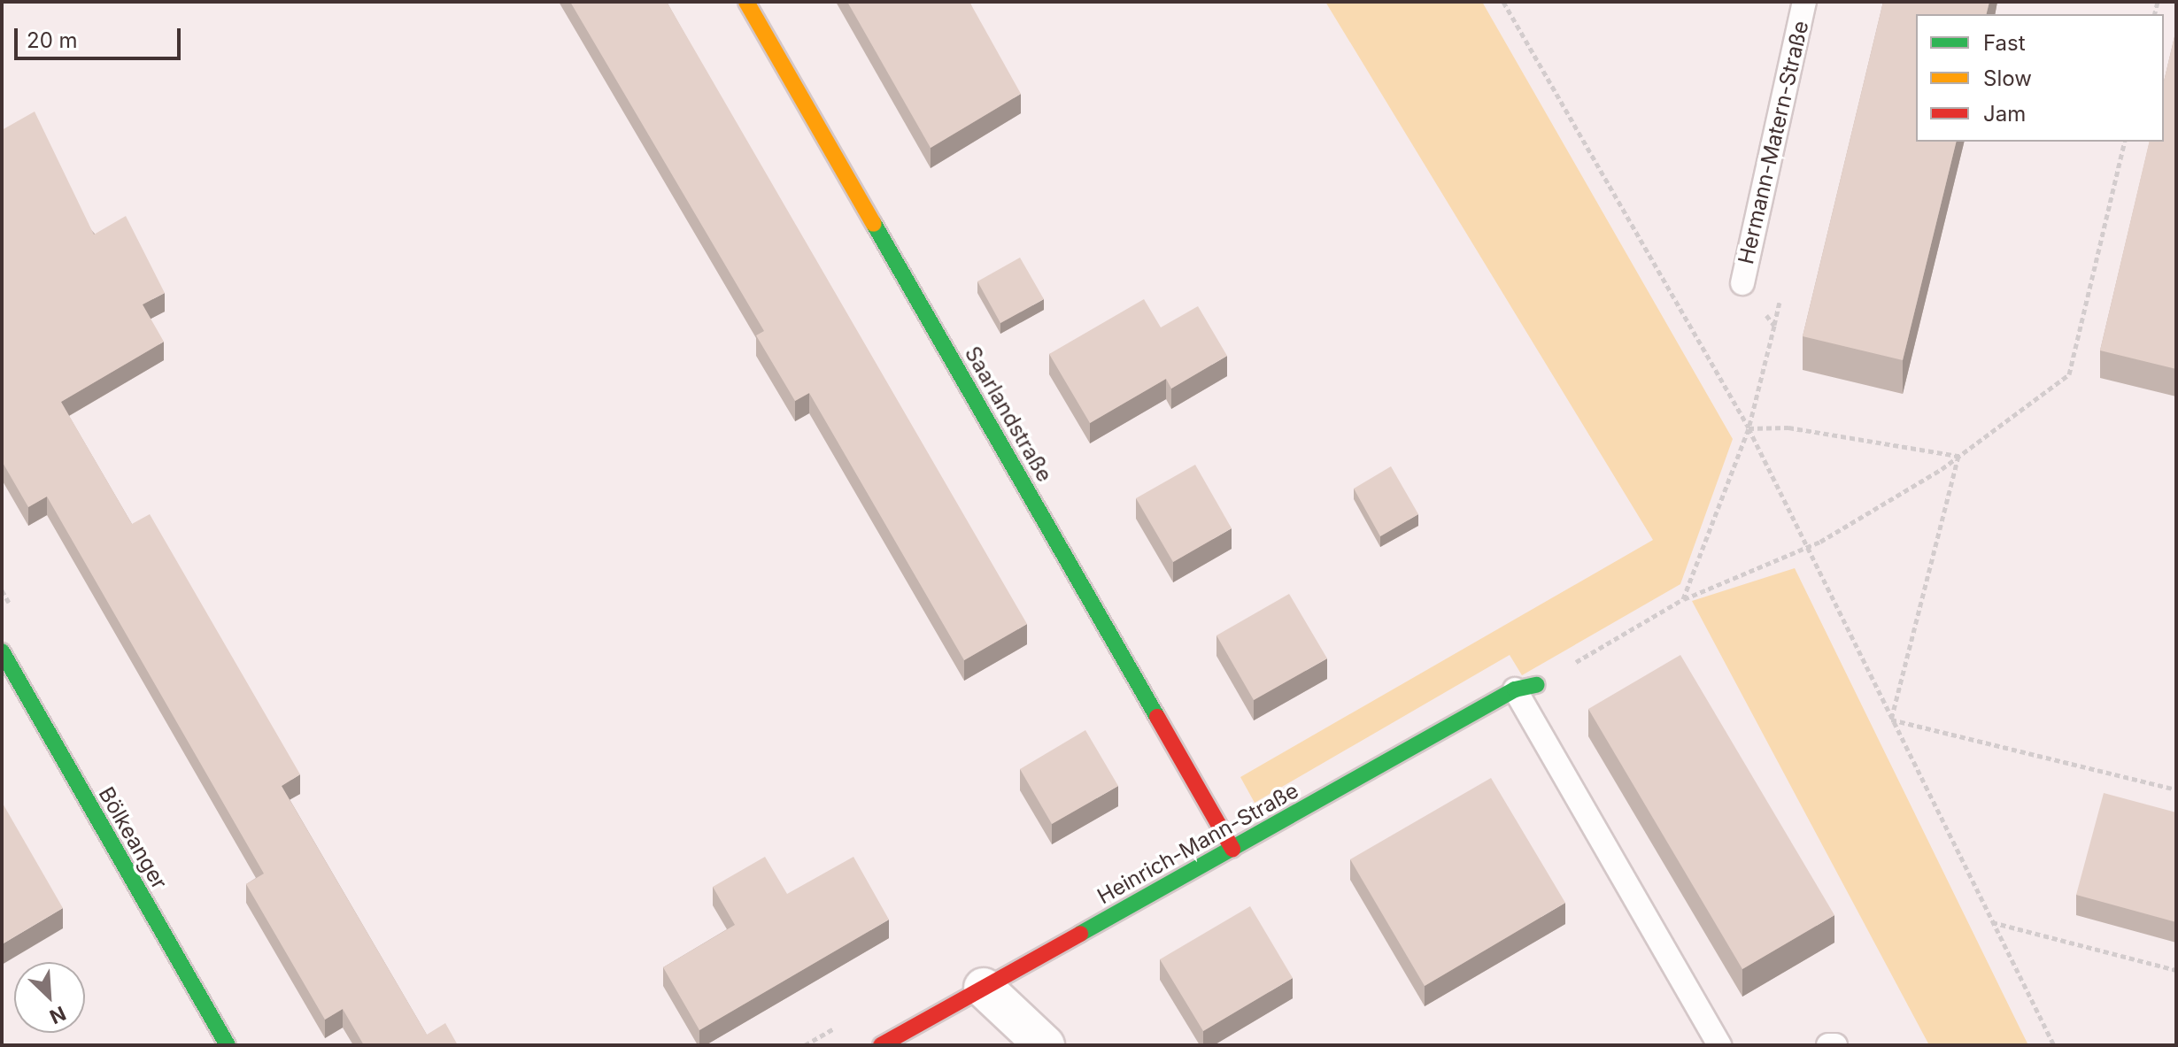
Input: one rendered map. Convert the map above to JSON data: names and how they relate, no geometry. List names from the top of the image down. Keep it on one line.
{"streets":{"street":["Saarlandstraße","Bölkeanger","Heinrich-Mann-Straße"],"lane":["Hermann-Matern-Straße"]},"crossings":[["Saarlandstraße","Heinrich-Mann-Straße"]],"legend":["Fast","Slow","Jam"],"scale_bar":"20 m","north":"bottom right"}
